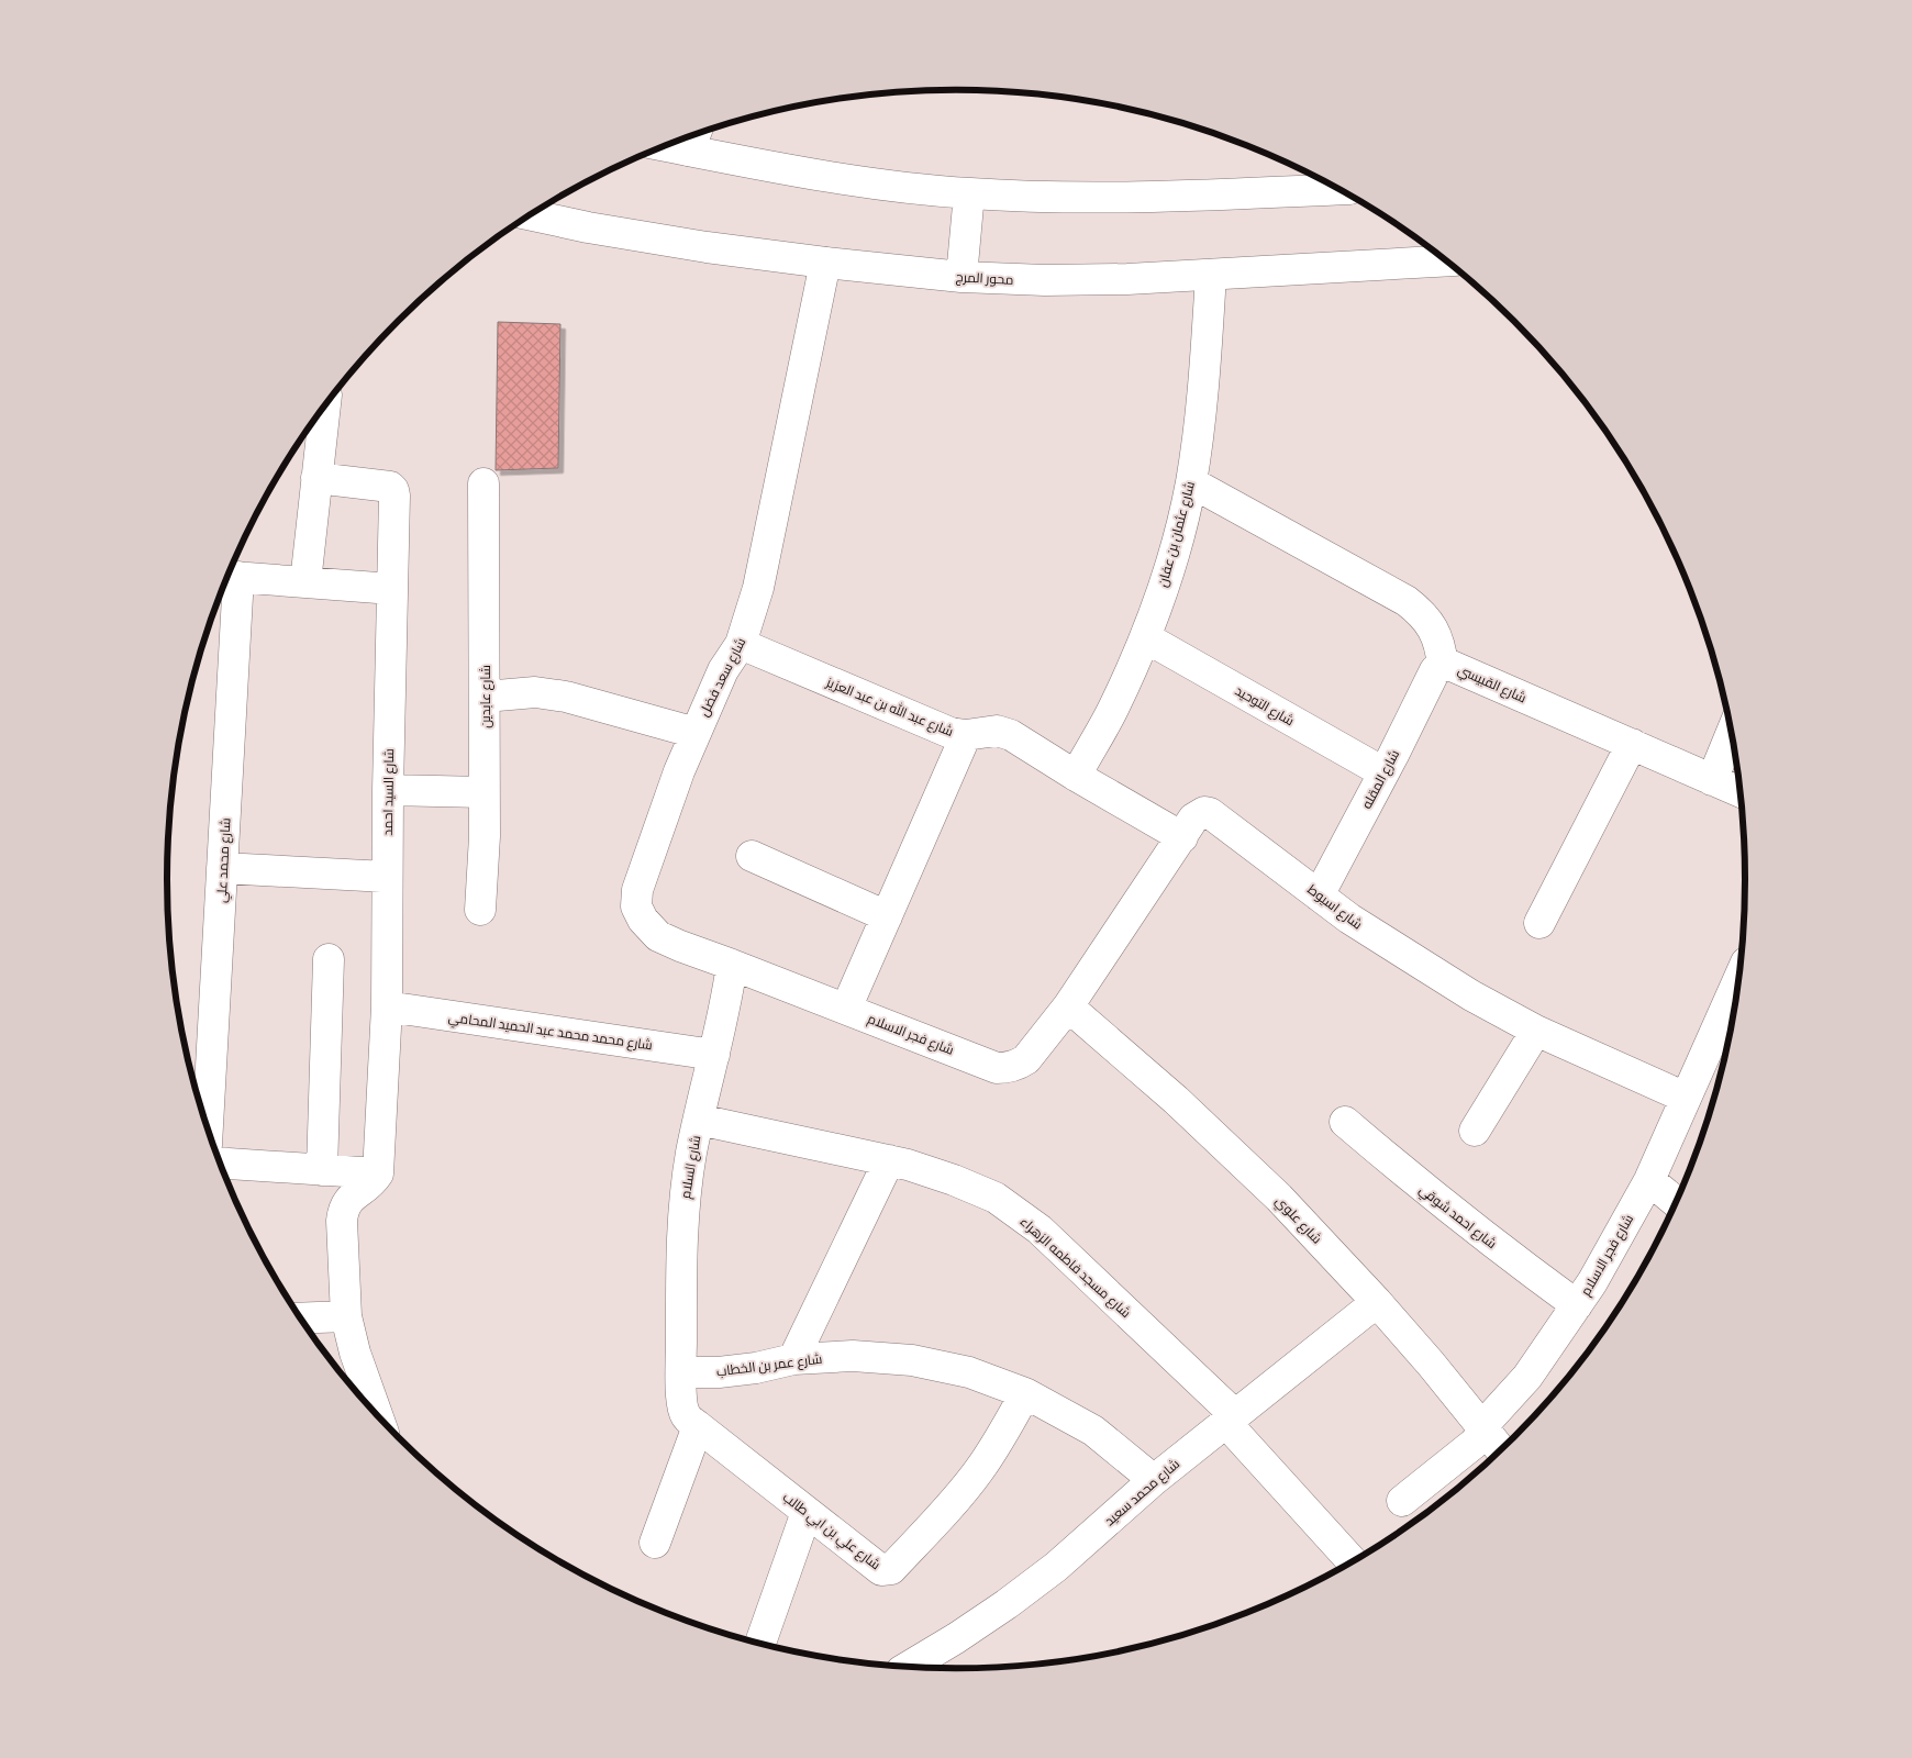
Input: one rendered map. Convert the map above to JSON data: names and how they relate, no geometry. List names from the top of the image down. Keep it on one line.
{"streets":{"street":["محور المرج","شارع عثمان بن عفان","شارع سعد فضل","شارع القبيسي","شارع عابدين","شارع التوحيد","شارع عبد الله بن عبد العزيز","شارع المقله","شارع السيد احمد","شارع محمد علي","شارع اسيوط","شارع محمد محمد عبد الحميد المحامي","شارع فجر الاسلام","شارع السلام","شارع احمد شوقي","شارع علوي","شارع مسجد فاطمه الزهراء","شارع عمر بن الخطاب","شارع محمد سعيد","شارع علي بن ابي طالب"]},"crossings":[["محور المرج","شارع عثمان بن عفان"],["محور المرج","شارع سعد فضل"],["شارع عثمان بن عفان","شارع القبيسي"],["شارع عثمان بن عفان","شارع التوحيد"],["شارع عثمان بن عفان","شارع عبد الله بن عبد العزيز"],["شارع سعد فضل","شارع عبد الله بن عبد العزيز"],["شارع سعد فضل","شارع فجر الاسلام"],["شارع سعد فضل","شارع السلام"],["شارع القبيسي","شارع المقله"],["شارع التوحيد","شارع المقله"],["شارع عبد الله بن عبد العزيز","شارع اسيوط"],["شارع المقله","شارع اسيوط"],["شارع السيد احمد","شارع محمد محمد عبد الحميد المحامي"],["شارع اسيوط","شارع فجر الاسلام"],["شارع اسيوط","شارع علوي"],["شارع محمد محمد عبد الحميد المحامي","شارع السلام"],["شارع فجر الاسلام","شارع السلام"],["شارع فجر الاسلام","شارع احمد شوقي"],["شارع فجر الاسلام","شارع علوي"],["شارع السلام","شارع مسجد فاطمه الزهراء"],["شارع السلام","شارع عمر بن الخطاب"],["شارع السلام","شارع علي بن ابي طالب"],["شارع علوي","شارع محمد سعيد"],["شارع مسجد فاطمه الزهراء","شارع محمد سعيد"],["شارع عمر بن الخطاب","شارع محمد سعيد"],["شارع عمر بن الخطاب","شارع علي بن ابي طالب"]]}
